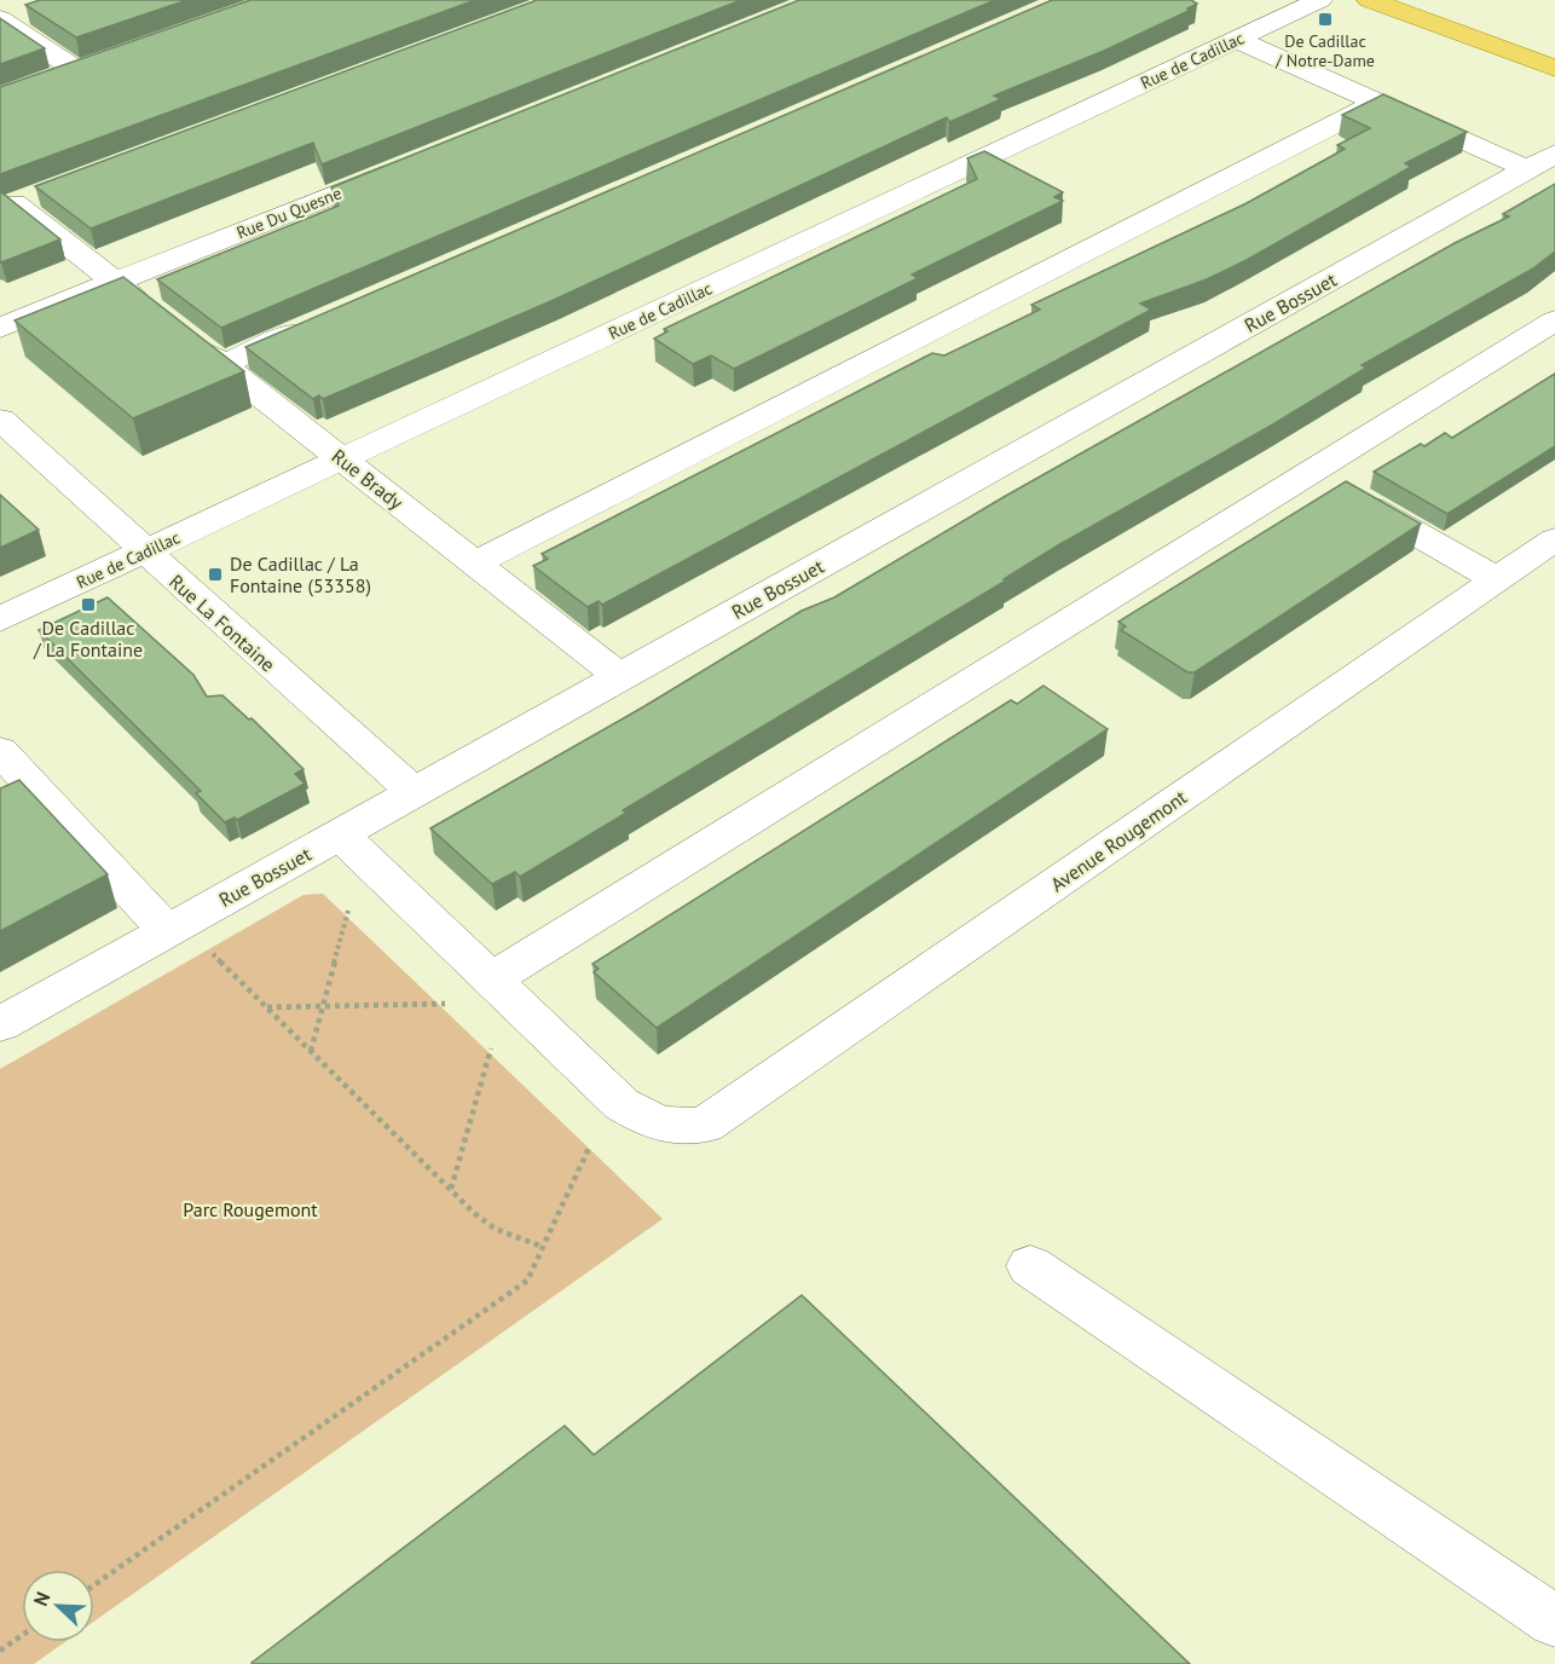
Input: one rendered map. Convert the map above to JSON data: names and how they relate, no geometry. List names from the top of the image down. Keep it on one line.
{"streets":{"street":["Rue de Cadillac","Rue Du Quesne","Rue Bossuet","Rue Brady","Rue La Fontaine","Avenue Rougemont"]},"crossings":[["Rue de Cadillac","Rue Brady"],["Rue de Cadillac","Rue La Fontaine"],["Rue Du Quesne","Rue Brady"],["Rue Bossuet","Rue Brady"],["Rue Bossuet","Rue La Fontaine"]],"parks":["Parc Rougemont"],"places":{"transit":["De Cadillac / Notre-Dame","De Cadillac / La Fontaine (53358)","De Cadillac / La Fontaine"]},"north":"top left"}
